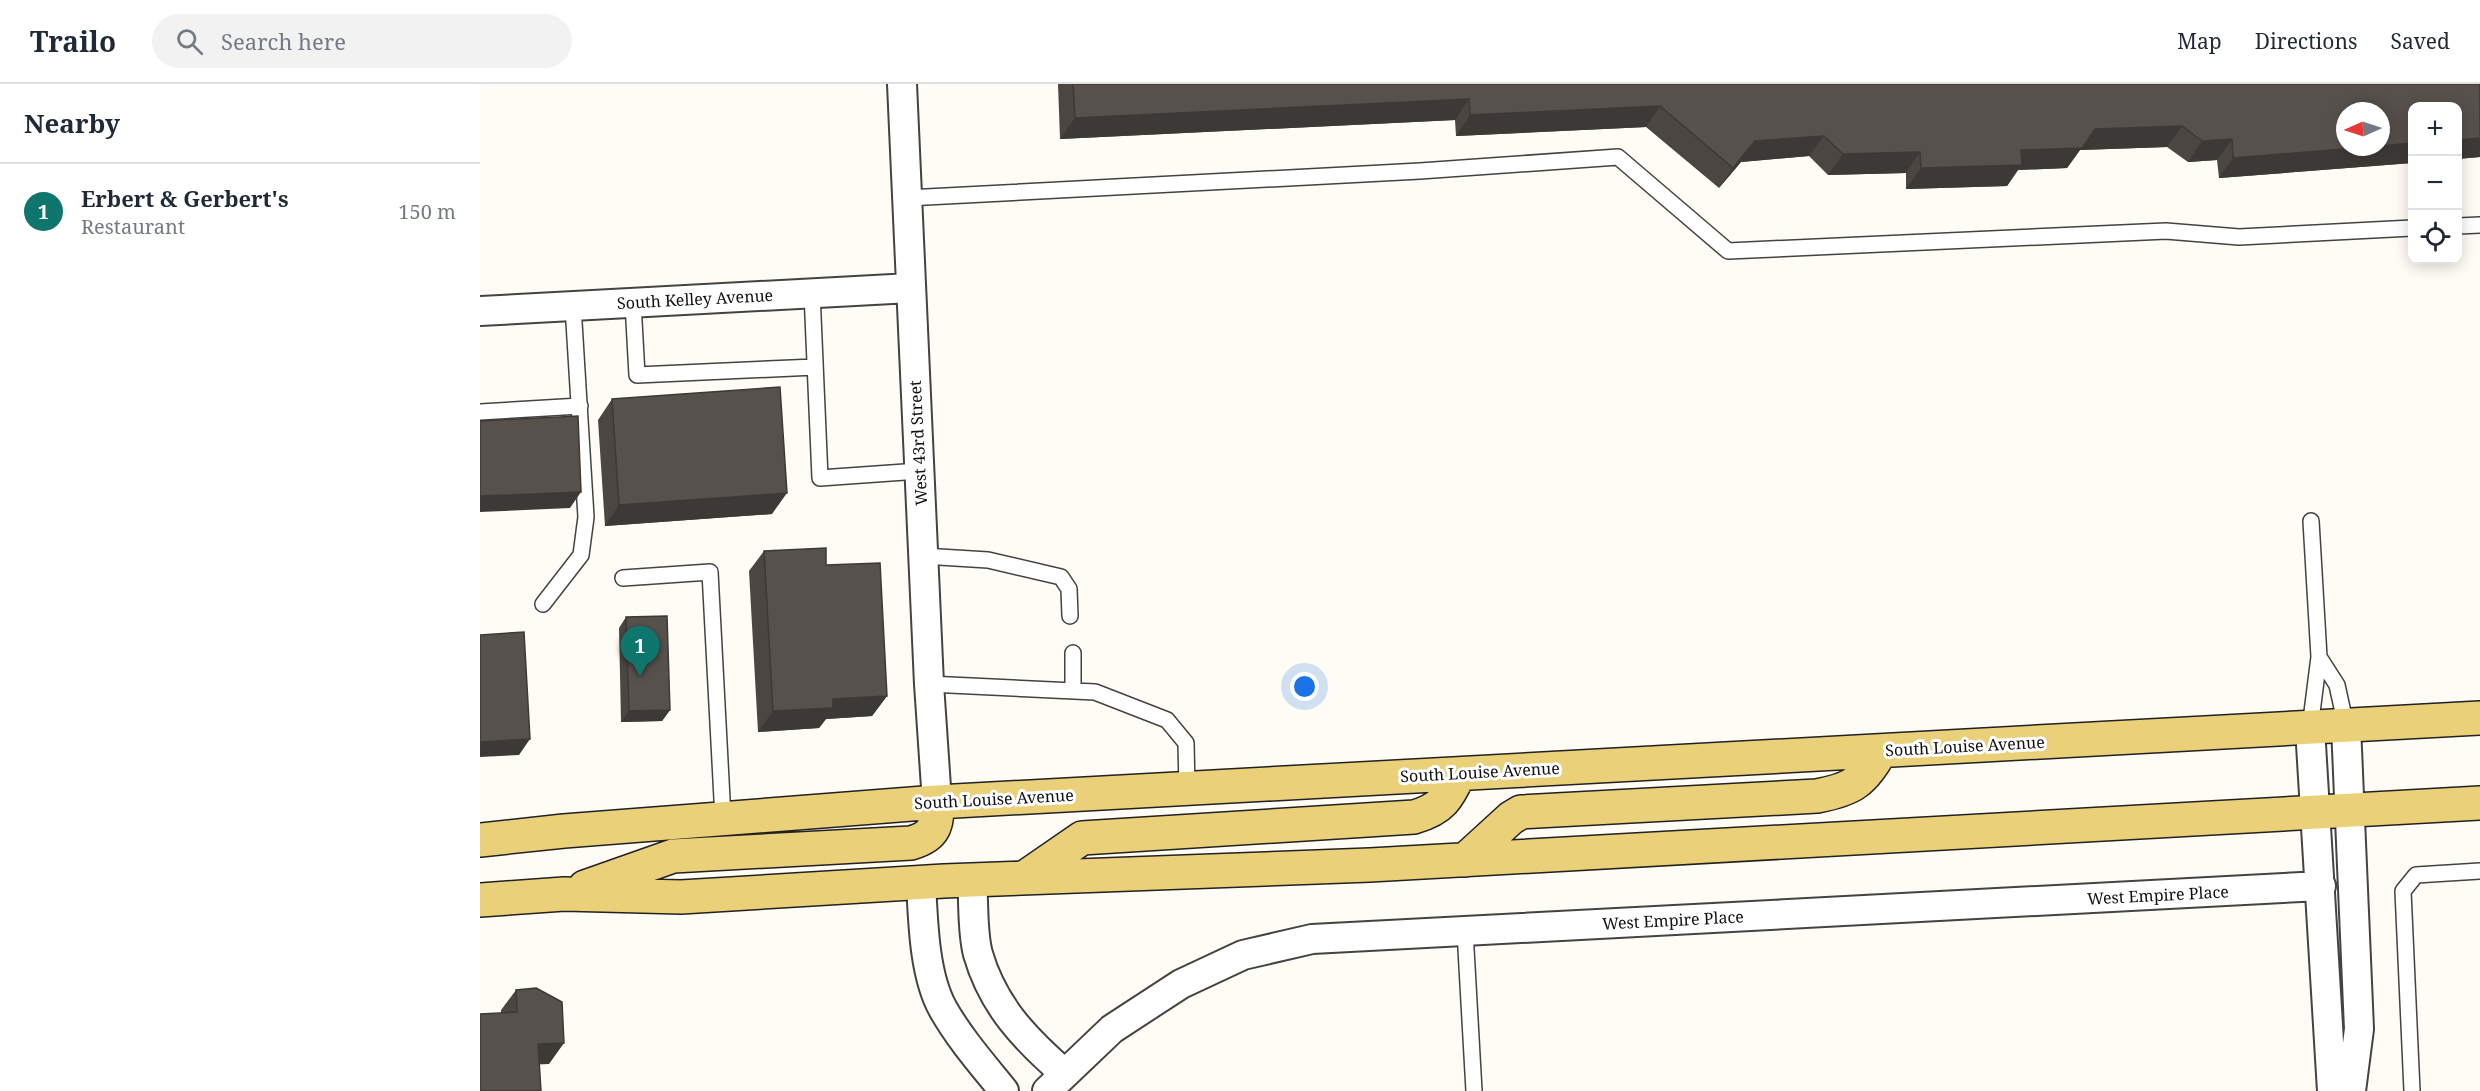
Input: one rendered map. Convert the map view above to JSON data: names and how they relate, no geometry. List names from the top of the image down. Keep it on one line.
{"streets":{"main road":["South Louise Avenue"],"street":["South Kelley Avenue","West 43rd Street","West Empire Place"]},"crossings":[["South Kelley Avenue","West 43rd Street"],["West 43rd Street","South Louise Avenue"]],"north":"left","page":{"header":"Trailo","search":"Search here","nav":["Map","Directions","Saved"],"heading":"Nearby","map_buttons":["+","−"],"list":[{"mark":"1","name":"Erbert & Gerbert's","note":"Restaurant","value":"150 m"}],"pins":"1"}}
